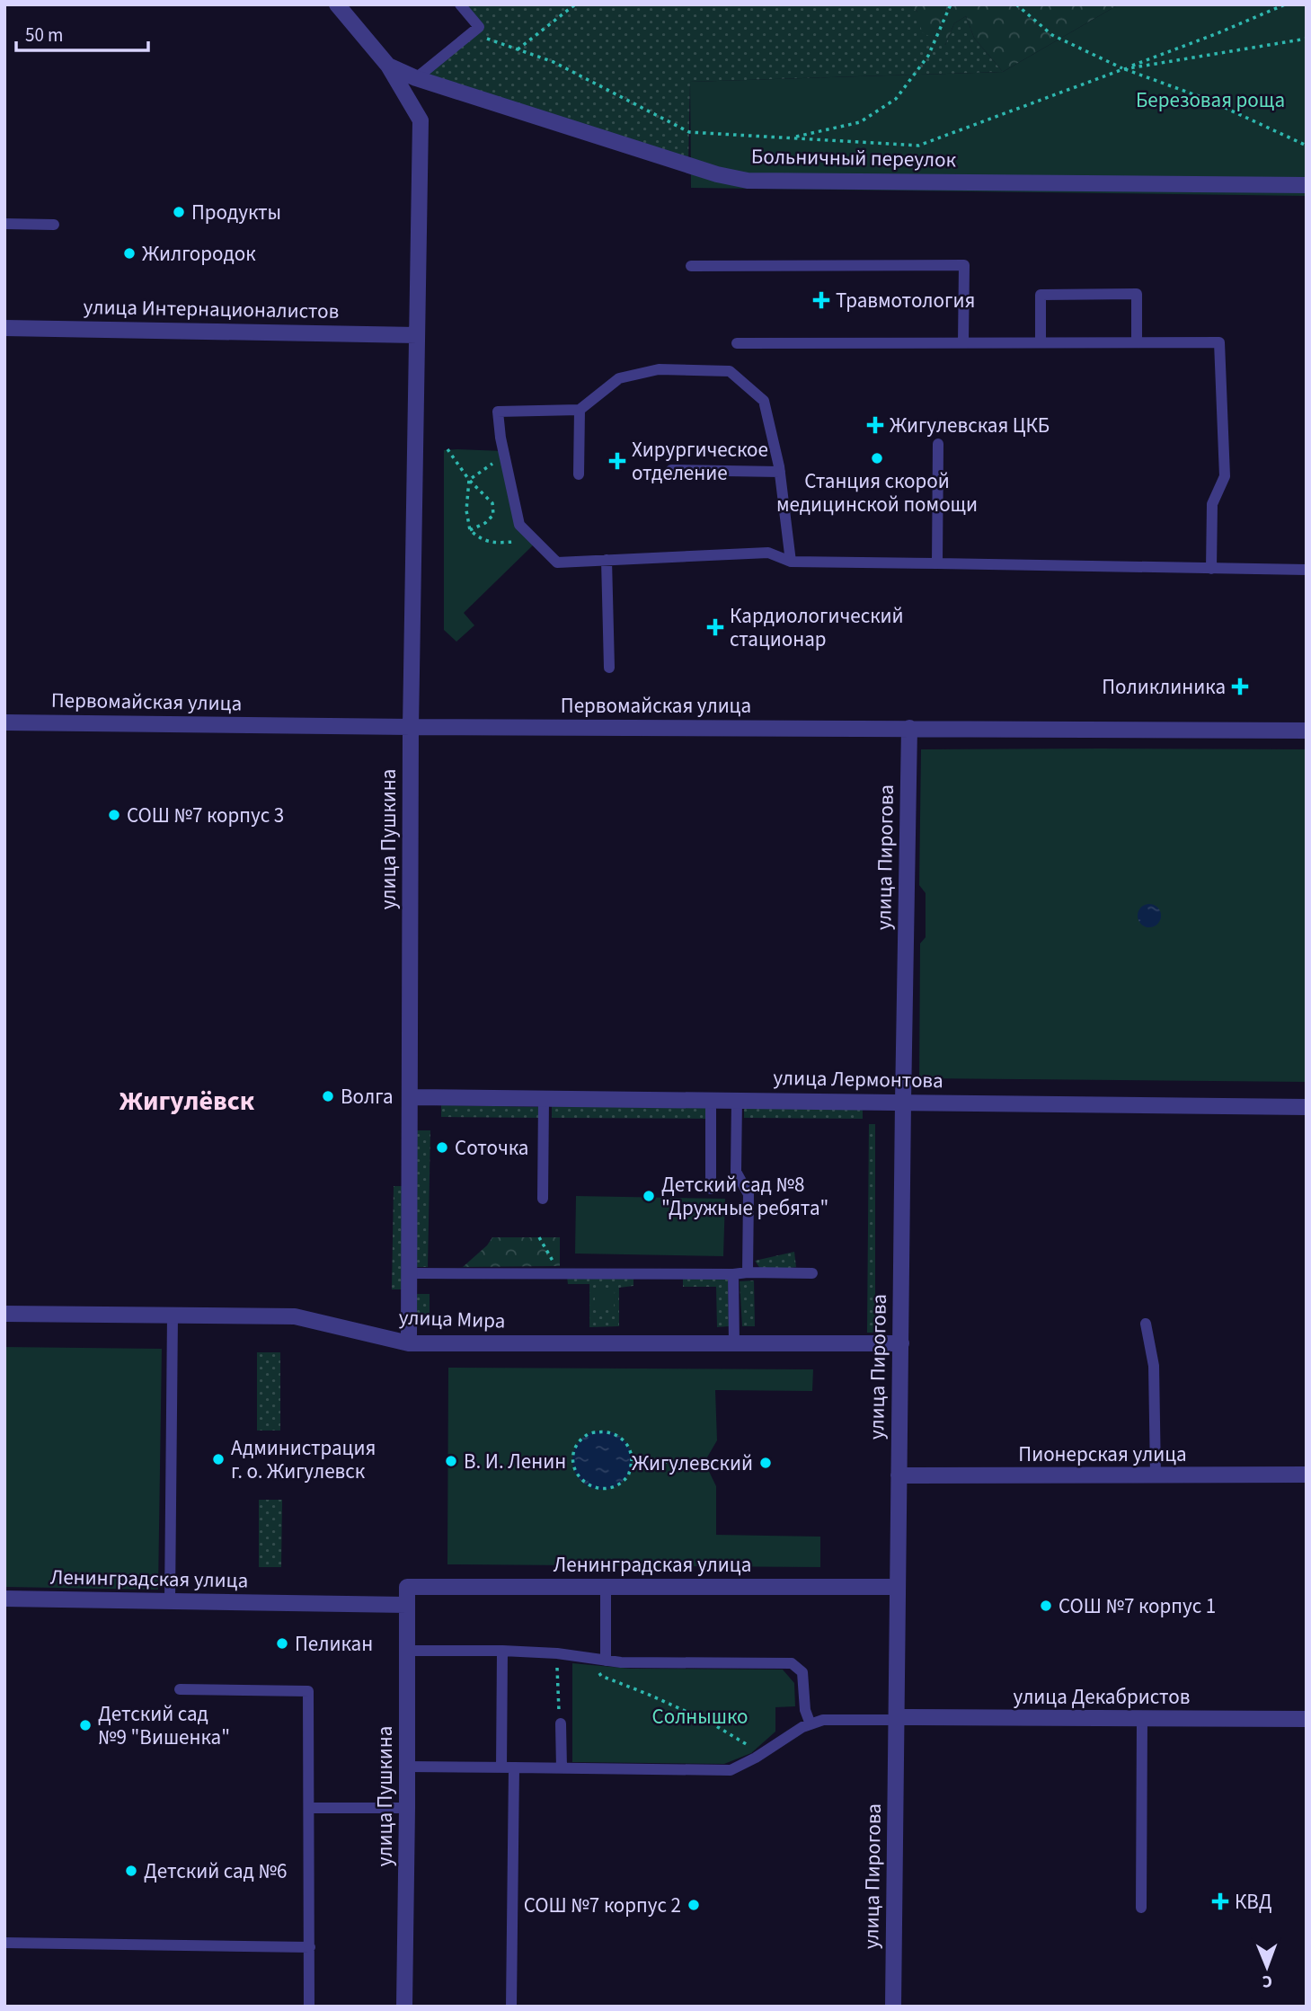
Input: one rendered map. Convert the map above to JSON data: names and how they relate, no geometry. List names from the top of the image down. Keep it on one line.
{"streets":{"street":["Больничный переулок","улица Интернационалистов","Первомайская улица","улица Пушкина","улица Пирогова","улица Лермонтова","улица Мира","Пионерская улица","Ленинградская улица","улица Декабристов"]},"crossings":[["Больничный переулок","улица Пушкина"],["улица Интернационалистов","улица Пушкина"],["Первомайская улица","улица Пушкина"],["Первомайская улица","улица Пирогова"],["улица Пушкина","улица Лермонтова"],["улица Пушкина","улица Мира"],["улица Пушкина","Ленинградская улица"],["улица Пирогова","улица Лермонтова"],["улица Пирогова","улица Мира"],["улица Пирогова","Пионерская улица"],["улица Пирогова","Ленинградская улица"],["улица Пирогова","улица Декабристов"]],"districts":["Жигулёвск"],"parks":["Березовая роща","Солнышко"],"places":{"other":["Продукты","Жилгородок","Станция скорой медицинской помощи","СОШ №7 корпус 3","Волга","Соточка","Детский сад №8 \"Дружные ребята\"","Администрация г. о. Жигулевск","В. И. Ленин","Жигулевский","СОШ №7 корпус 1","Пеликан","Детский сад №9 \"Вишенка\"","Детский сад №6","СОШ №7 корпус 2"],"health":["Травмотология","Жигулевская ЦКБ","Хирургическое отделение","Кардиологический стационар","Поликлиника","КВД"]},"scale_bar":"50 m","north":"bottom"}
